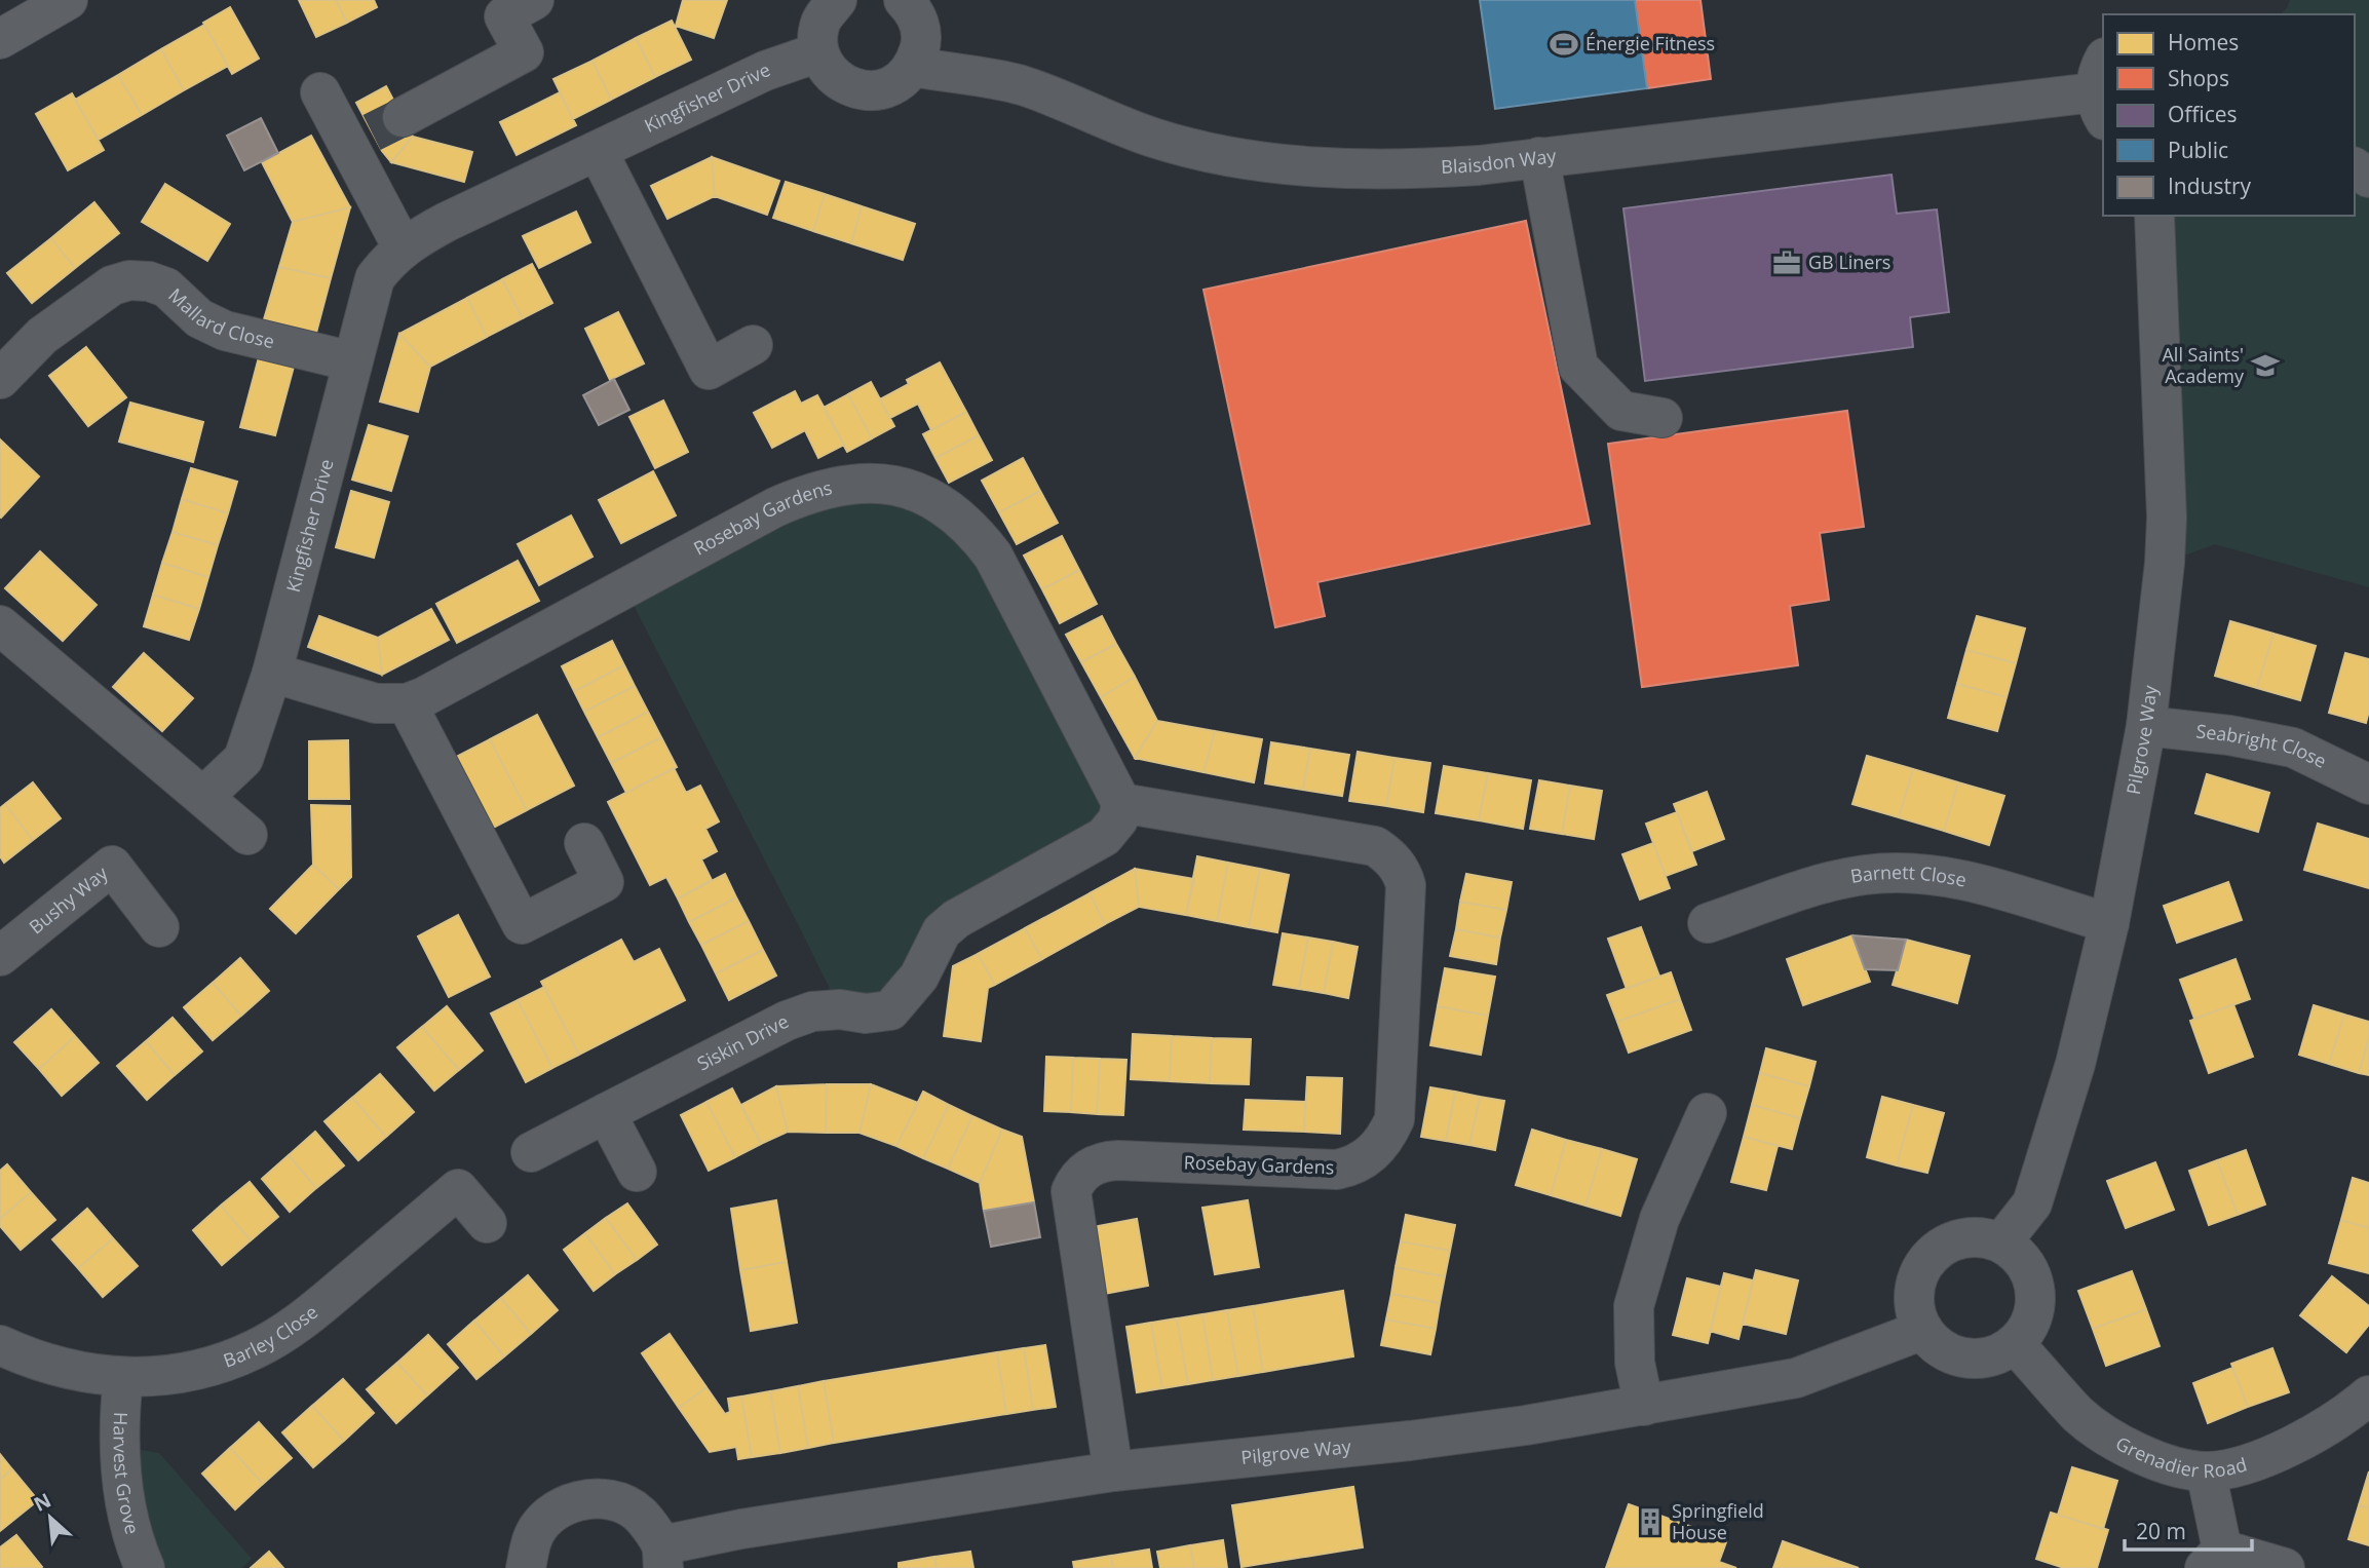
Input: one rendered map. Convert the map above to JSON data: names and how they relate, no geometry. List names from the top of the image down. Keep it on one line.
{"streets":{"street":["Kingfisher Drive","Blaisdon Way","Mallard Close","Rosebay Gardens","Pilgrove Way","Seabright Close","Barnett Close","Bushy Way","Siskin Drive","Barley Close","Grenadier Road","Harvest Grove"]},"crossings":[["Kingfisher Drive","Mallard Close"],["Kingfisher Drive","Rosebay Gardens"],["Rosebay Gardens","Pilgrove Way"],["Rosebay Gardens","Siskin Drive"],["Pilgrove Way","Seabright Close"],["Pilgrove Way","Barnett Close"],["Pilgrove Way","Grenadier Road"],["Barley Close","Harvest Grove"]],"places":{"sports":["Énergie Fitness"],"office":["GB Liners"],"school or university":["All Saints' Academy"],"building":["Springfield House"]},"legend":["Homes","Shops","Offices","Public","Industry"],"scale_bar":"20 m","north":"top left"}
